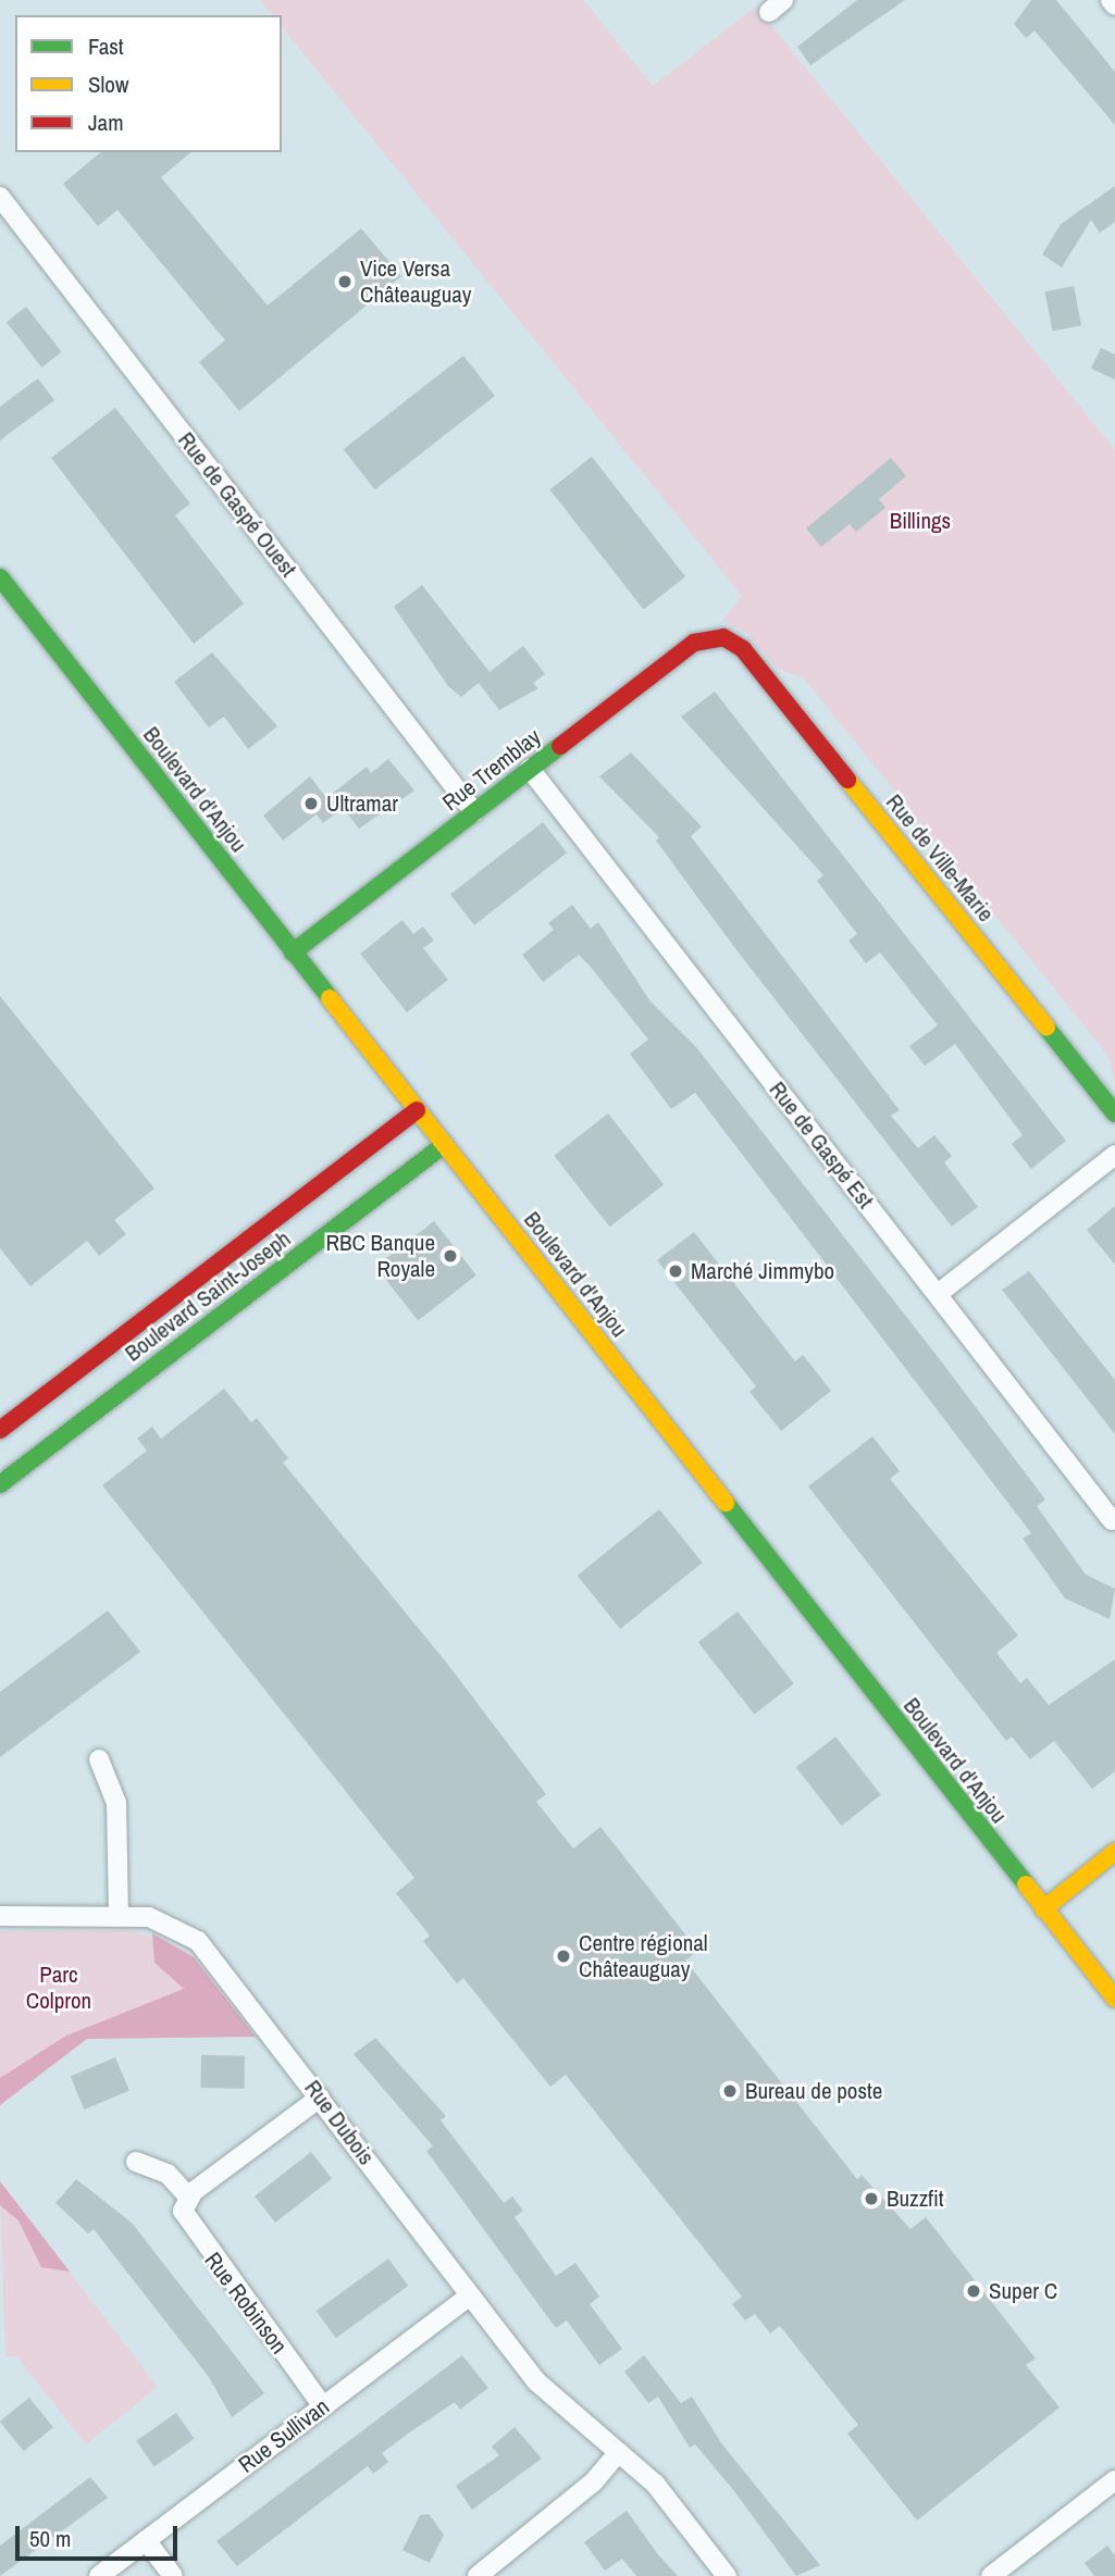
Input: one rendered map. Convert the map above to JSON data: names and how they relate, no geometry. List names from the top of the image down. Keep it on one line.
{"streets":{"street":["Rue de Gaspé Ouest","Rue Tremblay","Boulevard d'Anjou","Rue de Ville-Marie","Rue de Gaspé Est","Boulevard Saint-Joseph","Rue Dubois","Rue Robinson","Rue Sullivan"]},"crossings":[["Rue de Gaspé Ouest","Rue Tremblay"],["Rue Tremblay","Boulevard d'Anjou"],["Rue Tremblay","Rue de Ville-Marie"],["Rue Tremblay","Rue de Gaspé Est"],["Boulevard d'Anjou","Boulevard Saint-Joseph"],["Rue Dubois","Rue Sullivan"],["Rue Robinson","Rue Sullivan"]],"parks":["Billings","Parc Colpron"],"places":["Vice Versa Châteauguay","Ultramar","RBC Banque Royale","Marché Jimmybo","Centre régional Châteauguay","Bureau de poste","Buzzfit","Super C"],"legend":["Fast","Slow","Jam"],"scale_bar":"50 m"}
